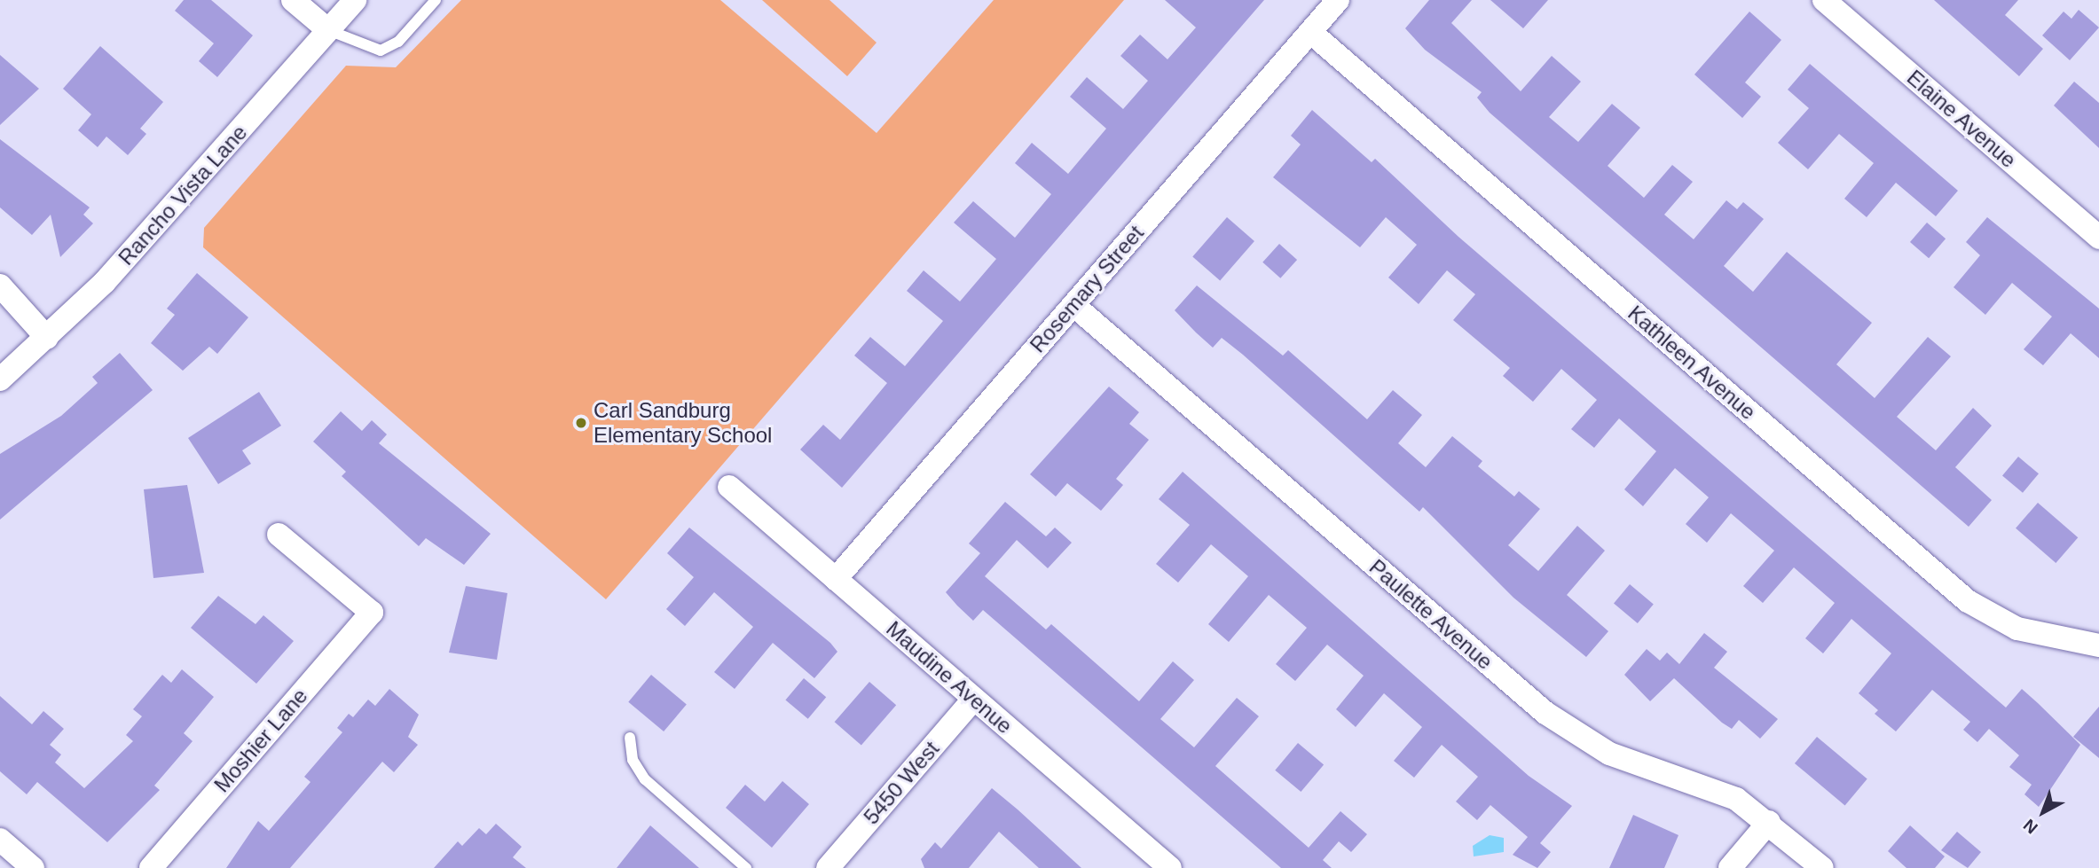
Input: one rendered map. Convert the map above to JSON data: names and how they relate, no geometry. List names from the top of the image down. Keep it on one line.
{"streets":{"street":["Elaine Avenue","Rancho Vista Lane","Rosemary Street","Kathleen Avenue","Paulette Avenue","Maudine Avenue","Moshier Lane","5450 West"]},"crossings":[["Rosemary Street","Kathleen Avenue"],["Rosemary Street","Paulette Avenue"],["Rosemary Street","Maudine Avenue"],["Maudine Avenue","5450 West"]],"places":["Carl Sandburg Elementary School"],"north":"bottom left"}
